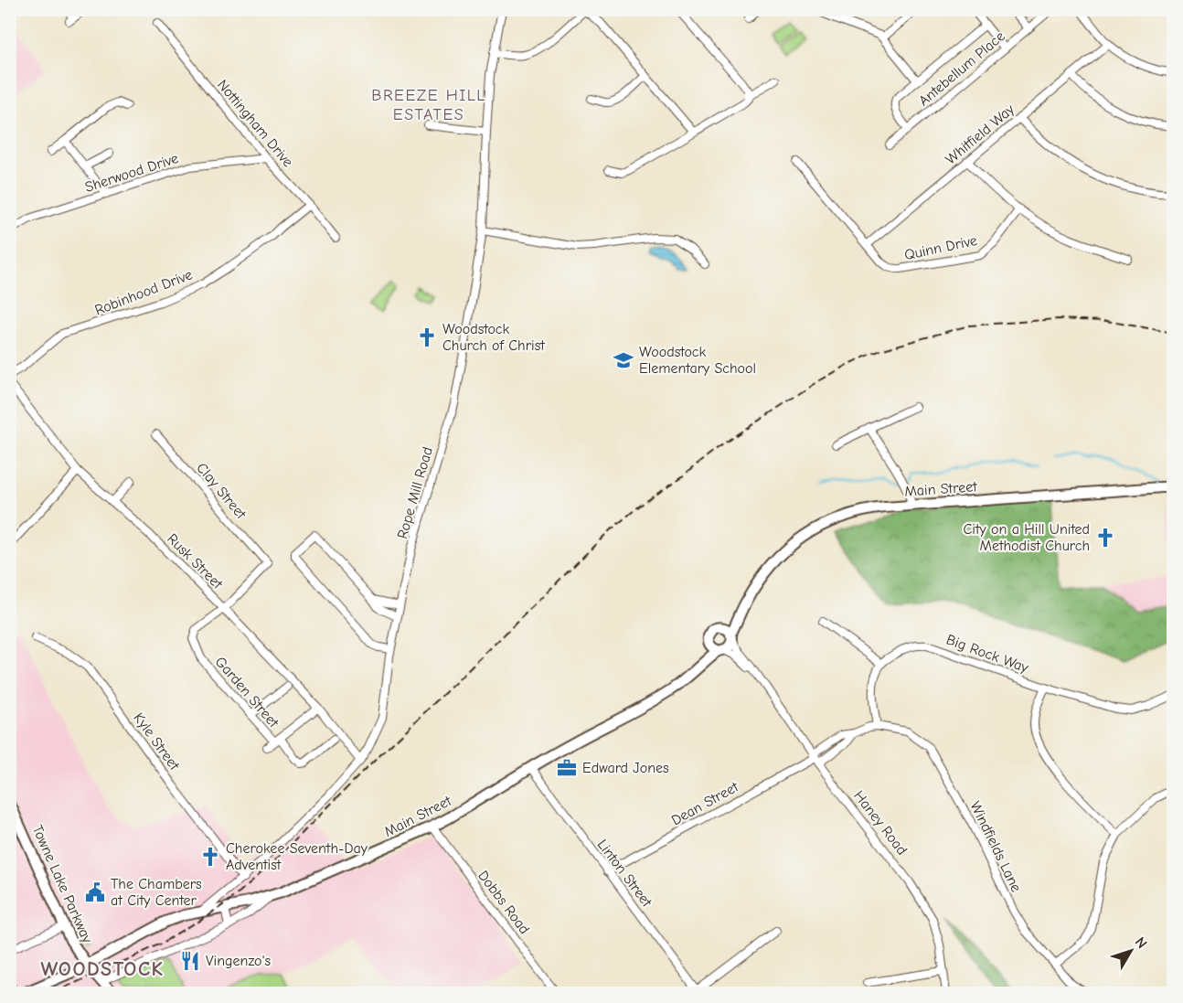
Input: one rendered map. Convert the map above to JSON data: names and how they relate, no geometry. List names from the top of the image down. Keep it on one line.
{"streets":{"main road":["Main Street","Towne Lake Parkway"],"street":["Antebellum Place","Nottingham Drive","Whitfield Way","Sherwood Drive","Quinn Drive","Robinhood Drive","Clay Street","Rope Mill Road","Rusk Street","Big Rock Way","Garden Street","Kyle Street","Dean Street","Haney Road","Windfields Lane","Linton Street","Dobbs Road"]},"crossings":[["Nottingham Drive","Sherwood Drive"],["Nottingham Drive","Robinhood Drive"],["Whitfield Way","Quinn Drive"],["Main Street","Rope Mill Road"],["Main Street","Haney Road"],["Main Street","Linton Street"],["Main Street","Towne Lake Parkway"],["Main Street","Dobbs Road"],["Clay Street","Rusk Street"],["Clay Street","Garden Street"],["Rope Mill Road","Rusk Street"],["Rope Mill Road","Kyle Street"],["Rusk Street","Garden Street"],["Dean Street","Haney Road"],["Dean Street","Linton Street"]],"districts":["BREEZE HILL ESTATES","WOODSTOCK"],"places":{"church":["Woodstock Church of Christ","City on a Hill United Methodist Church","Cherokee Seventh-Day Adventist"],"school or university":["Woodstock Elementary School"],"office":["Edward Jones"],"public building":["The Chambers at City Center"],"restaurant":["Vingenzo's"]},"north":"top right"}
